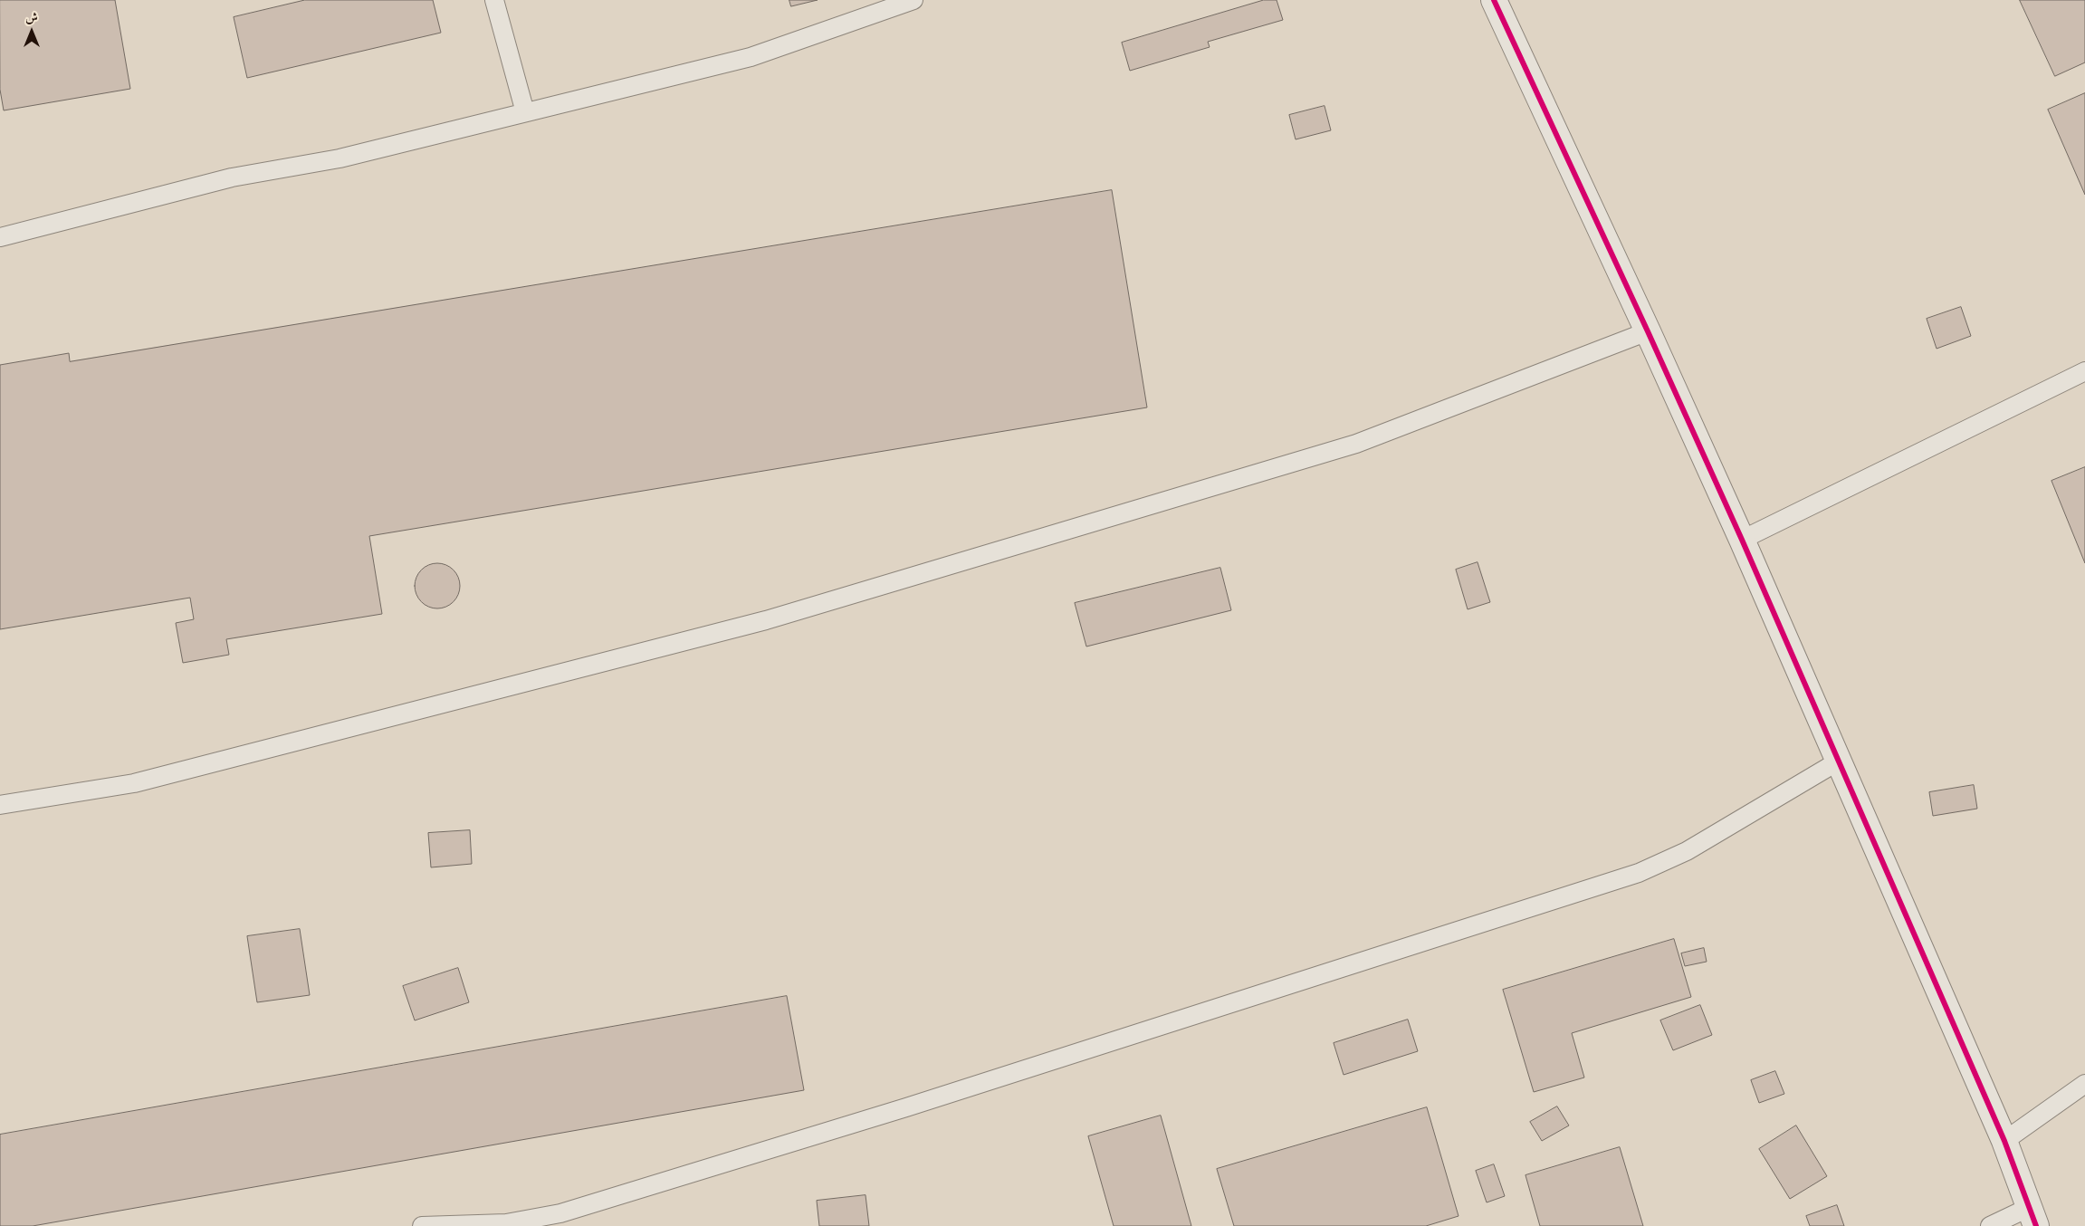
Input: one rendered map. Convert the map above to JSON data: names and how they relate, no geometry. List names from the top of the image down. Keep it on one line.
{"north":"top"}
